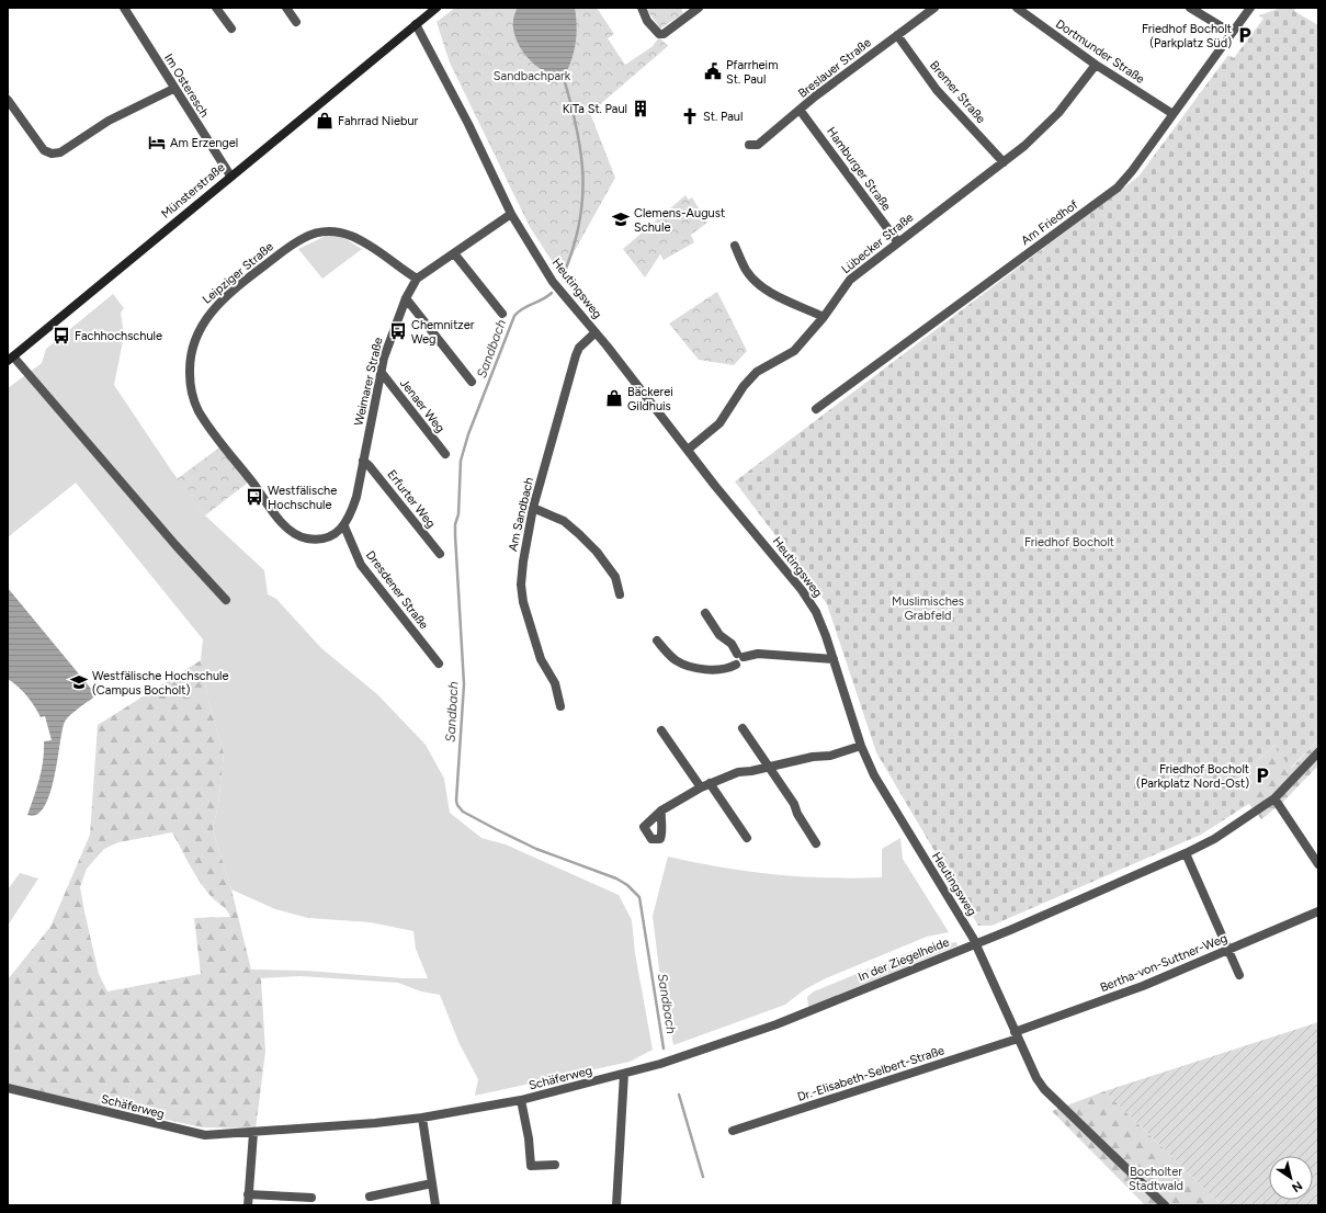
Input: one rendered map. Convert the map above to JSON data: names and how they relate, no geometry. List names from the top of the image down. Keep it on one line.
{"streets":{"main road":["Münsterstraße"],"street":["Dortmunder Straße","Breslauer Straße","Im Osteresch","Bremer Straße","Hamburger Straße","Am Friedhof","Lübecker Straße","Leipziger Straße","Heutingsweg","Weimarer Straße","Jenaer Weg","Erfurter Weg","Am Sandbach","Dresdener Straße","In der Ziegelheide","Bertha-von-Suttner-Weg","Dr.-Elisabeth-Selbert-Straße","Schäferweg"]},"crossings":[["Dortmunder Straße","Am Friedhof"],["Dortmunder Straße","Lübecker Straße"],["Breslauer Straße","Bremer Straße"],["Breslauer Straße","Hamburger Straße"],["Im Osteresch","Münsterstraße"],["Bremer Straße","Lübecker Straße"],["Hamburger Straße","Lübecker Straße"],["Münsterstraße","Heutingsweg"],["Lübecker Straße","Heutingsweg"],["Leipziger Straße","Weimarer Straße"],["Leipziger Straße","Dresdener Straße"],["Heutingsweg","Weimarer Straße"],["Heutingsweg","Am Sandbach"],["Heutingsweg","In der Ziegelheide"],["Heutingsweg","Bertha-von-Suttner-Weg"],["Heutingsweg","Dr.-Elisabeth-Selbert-Straße"],["Weimarer Straße","Jenaer Weg"],["Weimarer Straße","Erfurter Weg"],["Weimarer Straße","Dresdener Straße"],["In der Ziegelheide","Schäferweg"],["Bertha-von-Suttner-Weg","Dr.-Elisabeth-Selbert-Straße"]],"water":["Sandbach"],"parks":["Sandbachpark","Friedhof Bocholt","Muslimisches Grabfeld","Bocholter Stadtwald"],"places":{"parking":["Friedhof Bocholt (Parkplatz Süd)","Friedhof Bocholt (Parkplatz Nord-Ost)"],"public building":["Pfarrheim St. Paul"],"building":["KiTa St. Paul"],"church":["St. Paul"],"shop":["Fahrrad Niebur","Bäckerei Gildhuis"],"hotel":["Am Erzengel"],"school or university":["Clemens-August Schule","Westfälische Hochschule (Campus Bocholt)"],"bus stop":["Chemnitzer Weg","Fachhochschule","Westfälische Hochschule"]},"north":"bottom right"}
